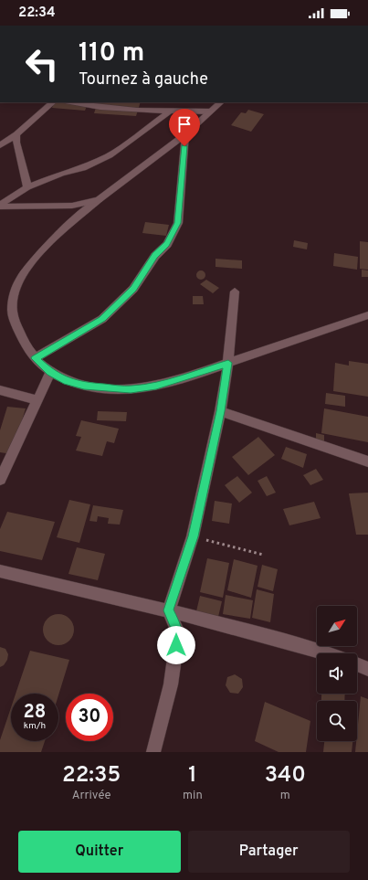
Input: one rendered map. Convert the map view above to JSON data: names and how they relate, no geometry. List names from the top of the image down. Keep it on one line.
{"north":"top right","page":{"status":"22:34","turn":["110 m","Tournez à gauche"],"speed":"28 km/h","limit":"30","eta":["22:35","Arrivée","1","min","340","m"],"buttons":["Quitter","Partager"]}}
